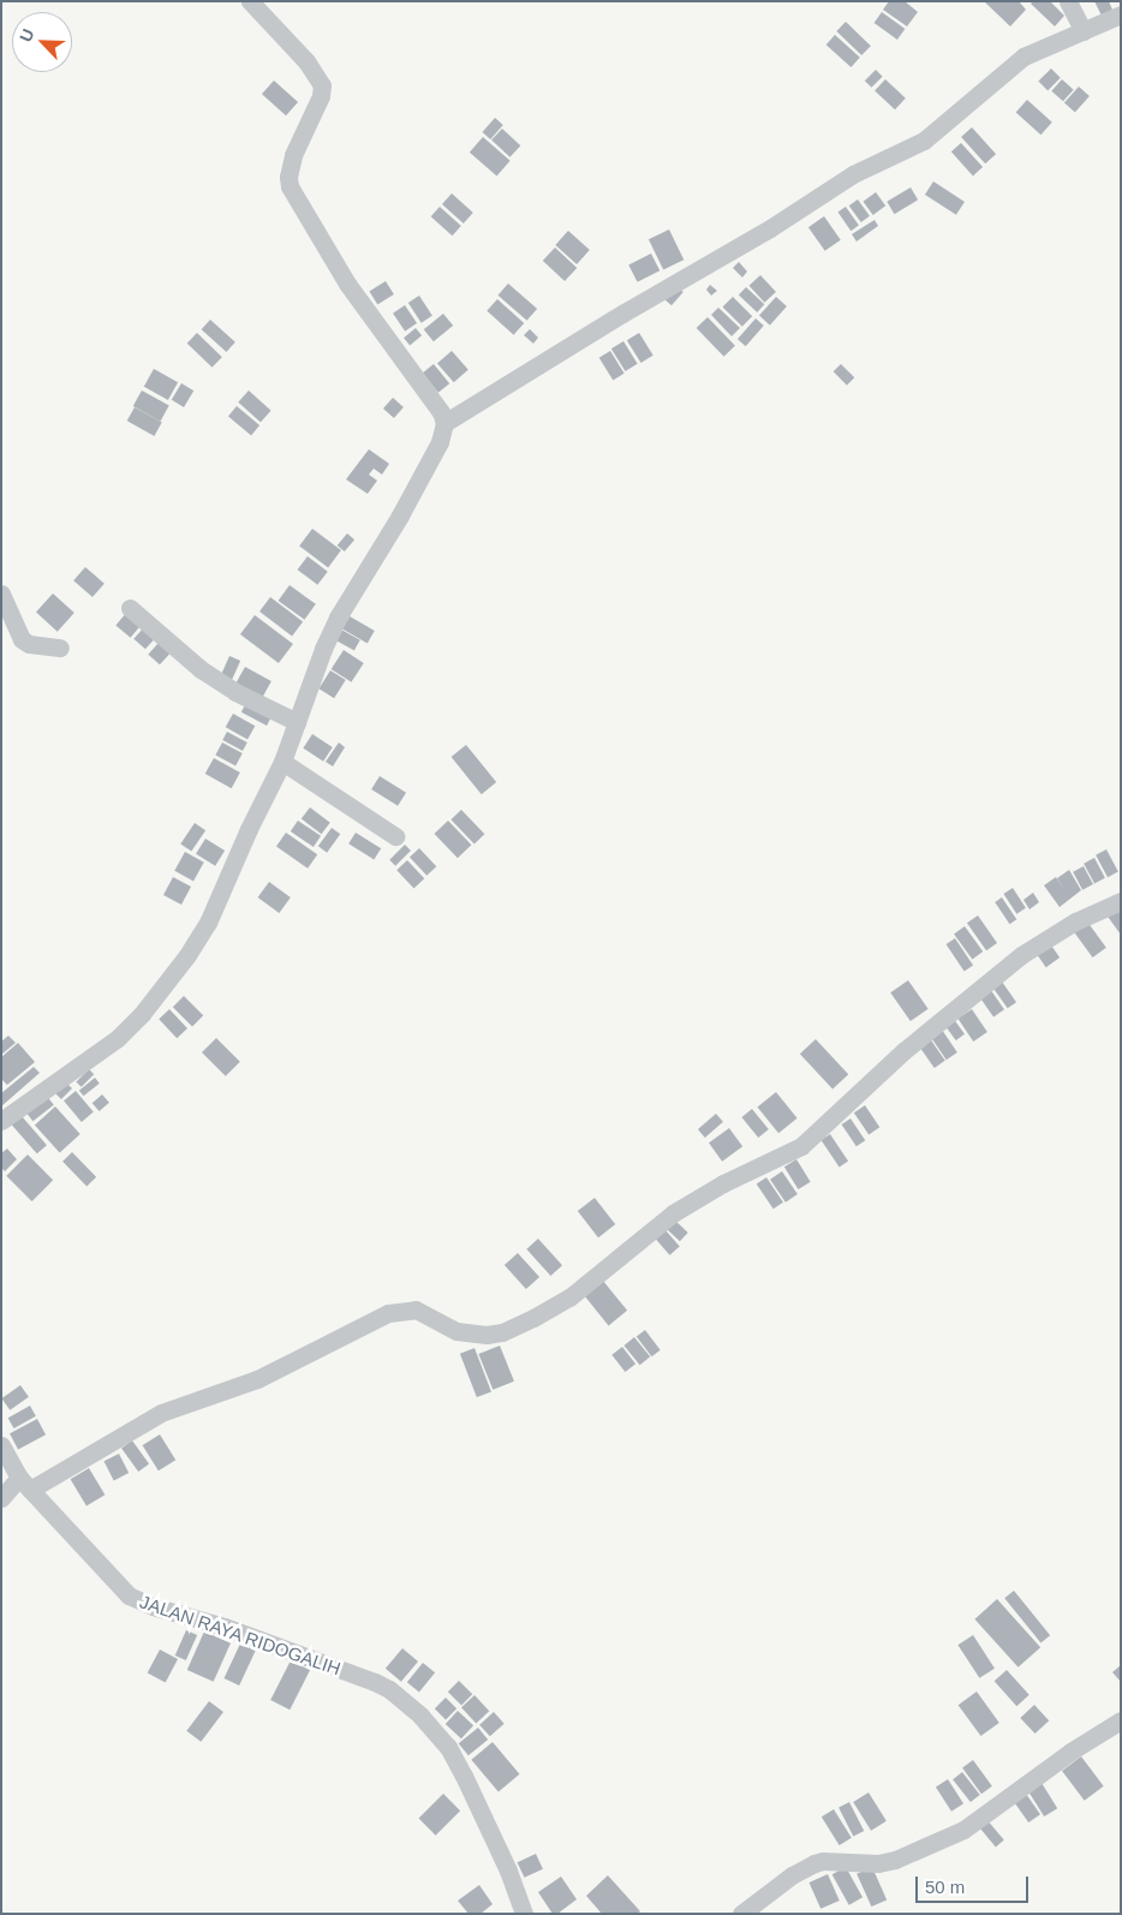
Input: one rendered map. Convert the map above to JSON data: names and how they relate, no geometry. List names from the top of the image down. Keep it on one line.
{"streets":{"street":["JALAN RAYA RIDOGALIH"]},"scale_bar":"50 m","north":"top left"}
